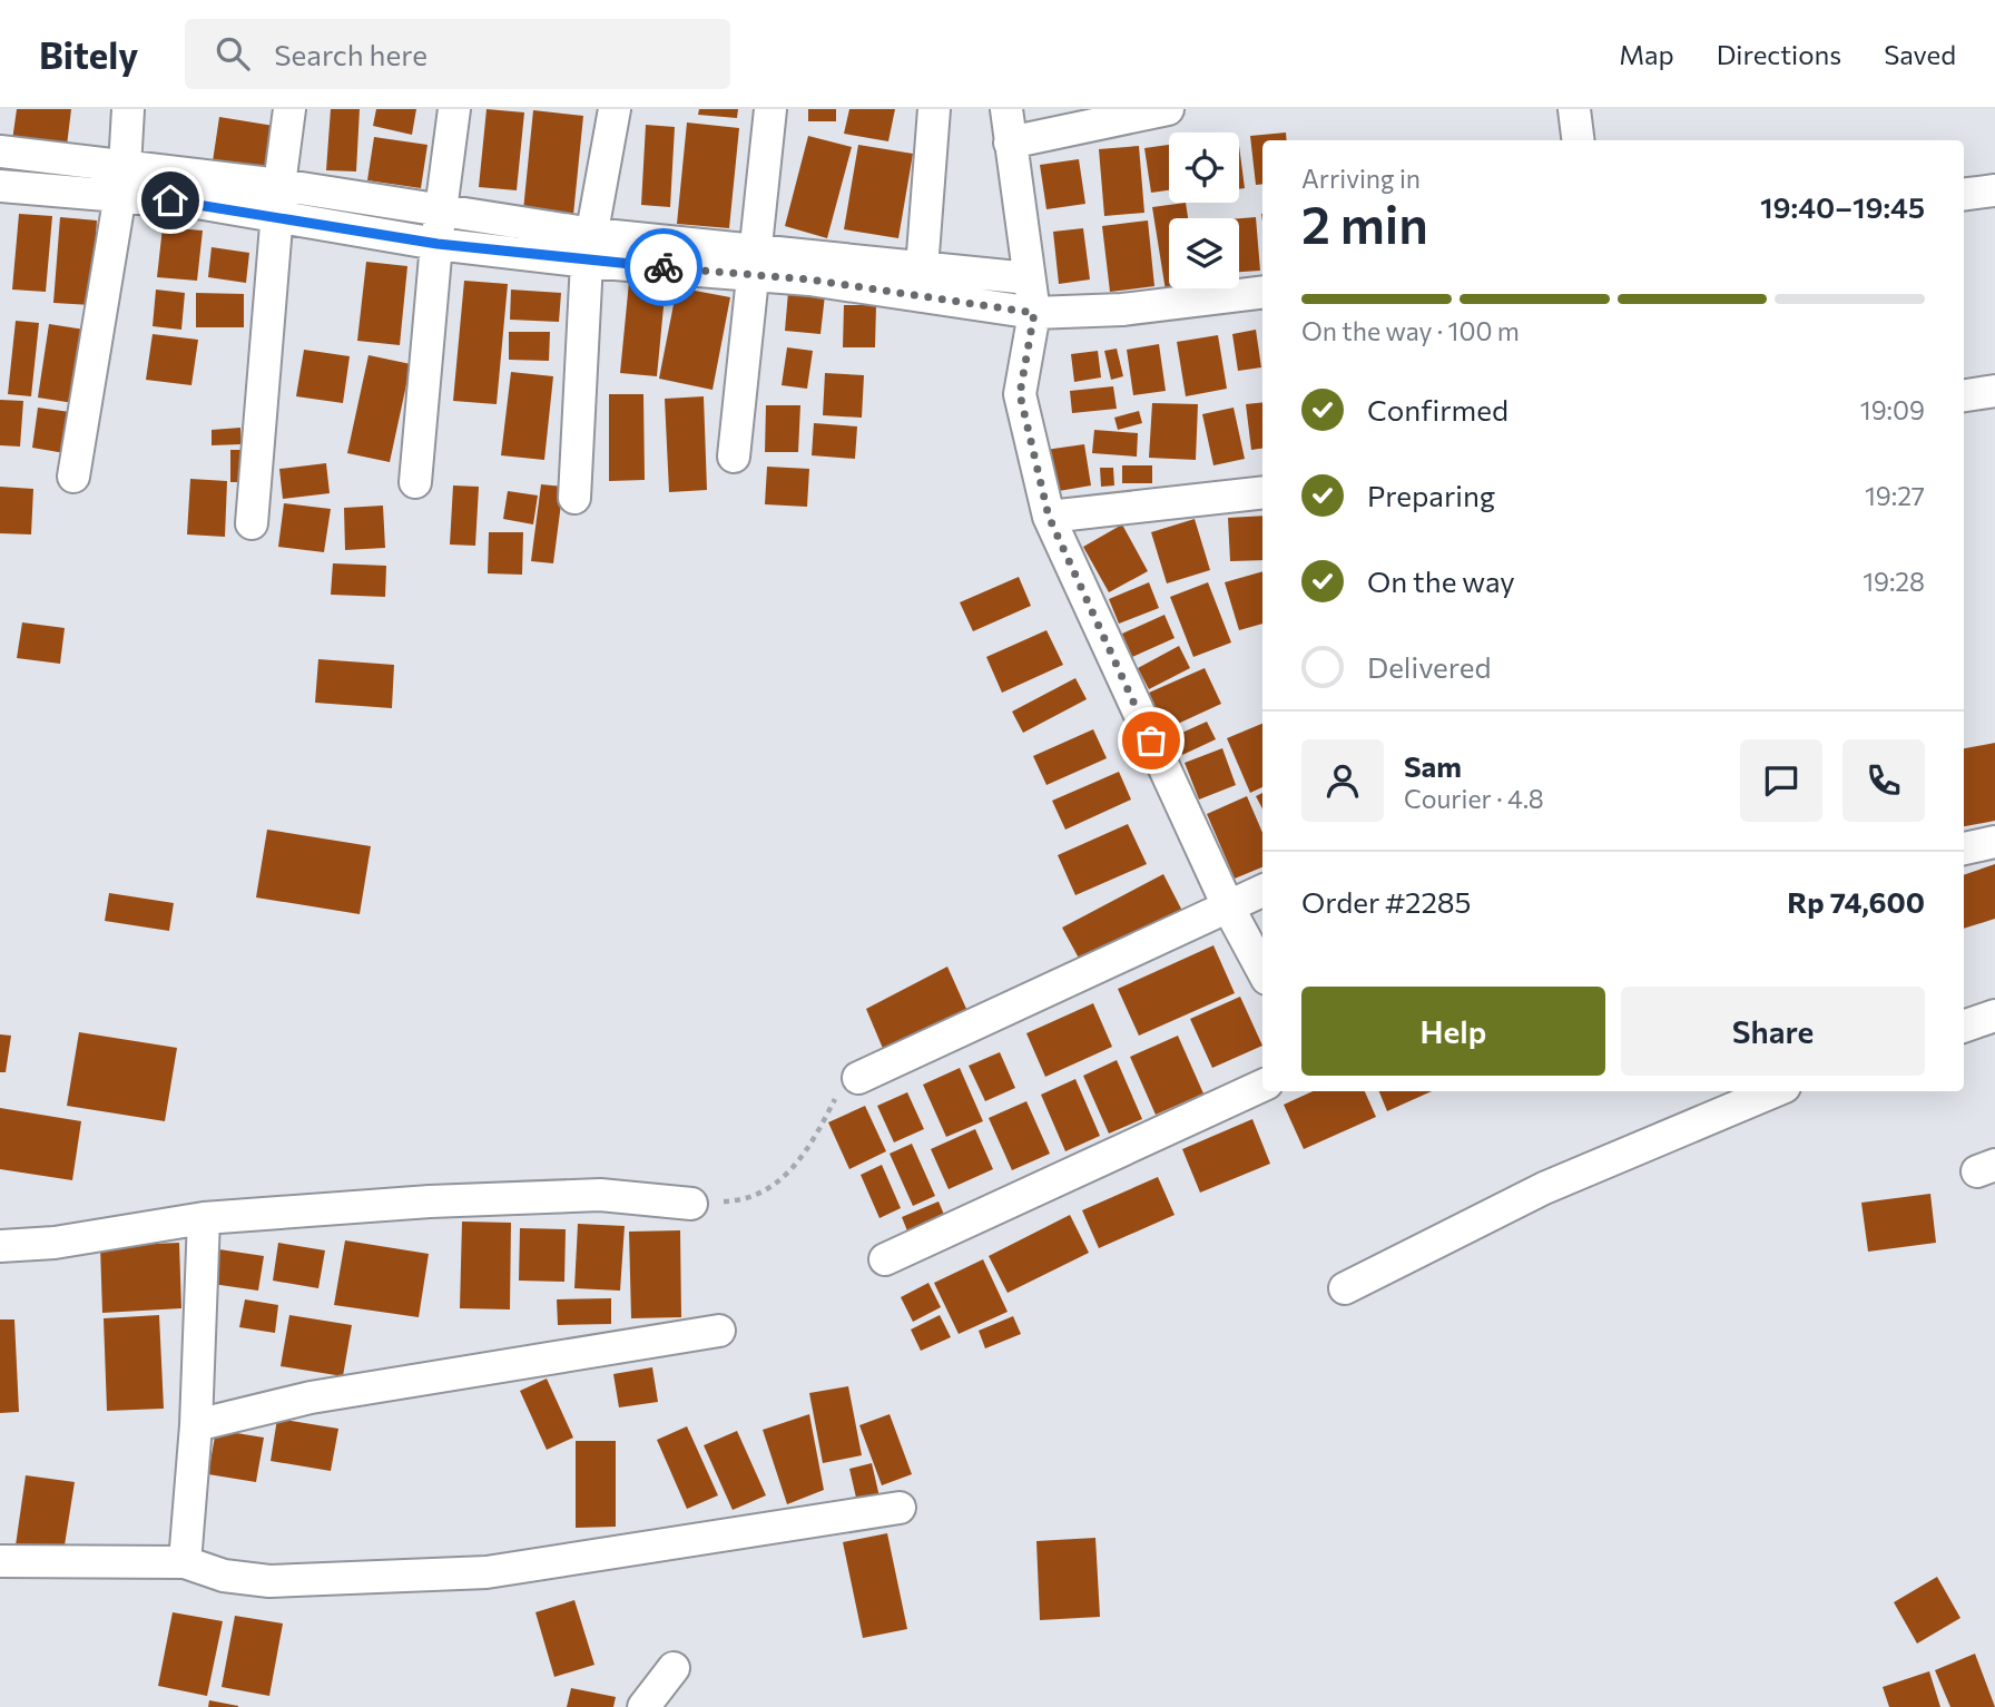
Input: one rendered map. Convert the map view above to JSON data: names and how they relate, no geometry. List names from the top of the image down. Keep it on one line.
{"page":{"header":"Bitely","search":"Search here","nav":["Map","Directions","Saved"],"heading":["2 min","Arriving in","19:40–19:45"],"panel":["Sam","Courier · 4.8","Order #2285","Rp 74,600"],"bar":"On the way · 100 m","list":[["Confirmed","19:09"],["Preparing","19:27"],["On the way","19:28"],"Delivered"],"buttons":["Help","Share"]}}
